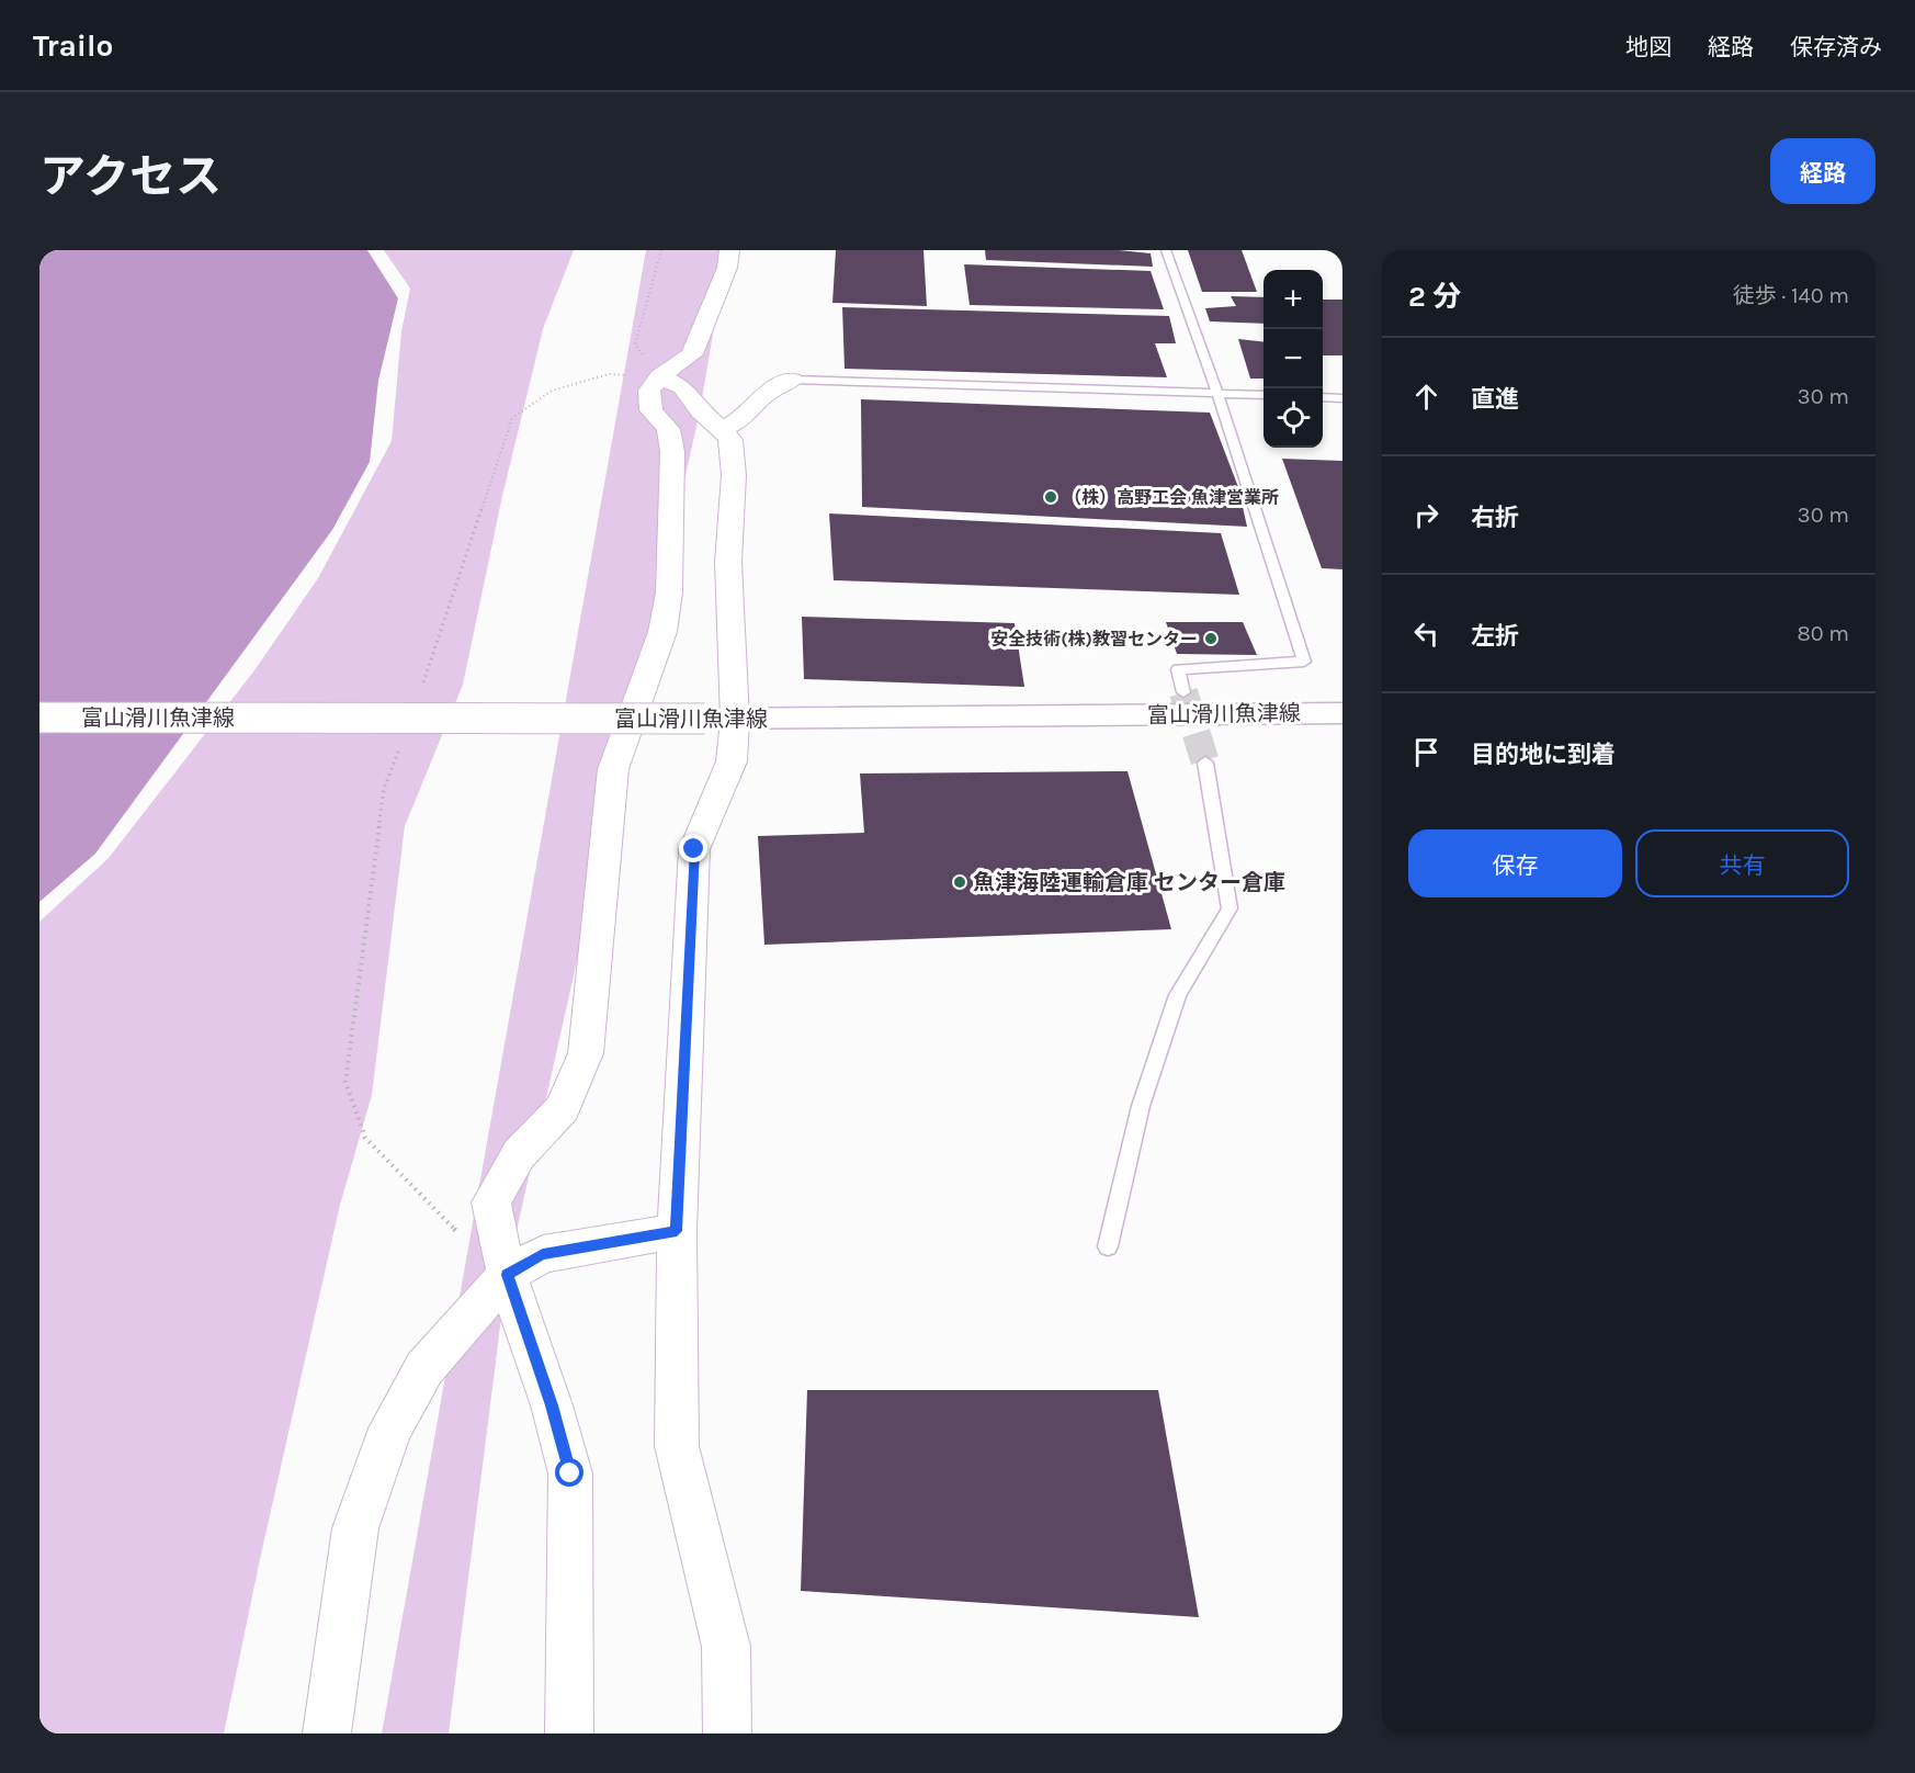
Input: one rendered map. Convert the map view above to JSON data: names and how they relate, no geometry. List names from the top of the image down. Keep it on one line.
{"streets":{"main road":["富山滑川魚津線"]},"places":["（株）高野工会 魚津営業所","安全技術(株)教習センター","魚津海陸運輸倉庫 センター倉庫"],"page":{"header":"Trailo","nav":["地図","経路","保存済み"],"title":"アクセス","buttons":["経路",["保存","共有"]],"heading":["2 分","徒歩 · 140 m"],"map_buttons":["+","−"],"list":[["直進","30 m"],["右折","30 m"],["左折","80 m"],"目的地に到着"]}}
